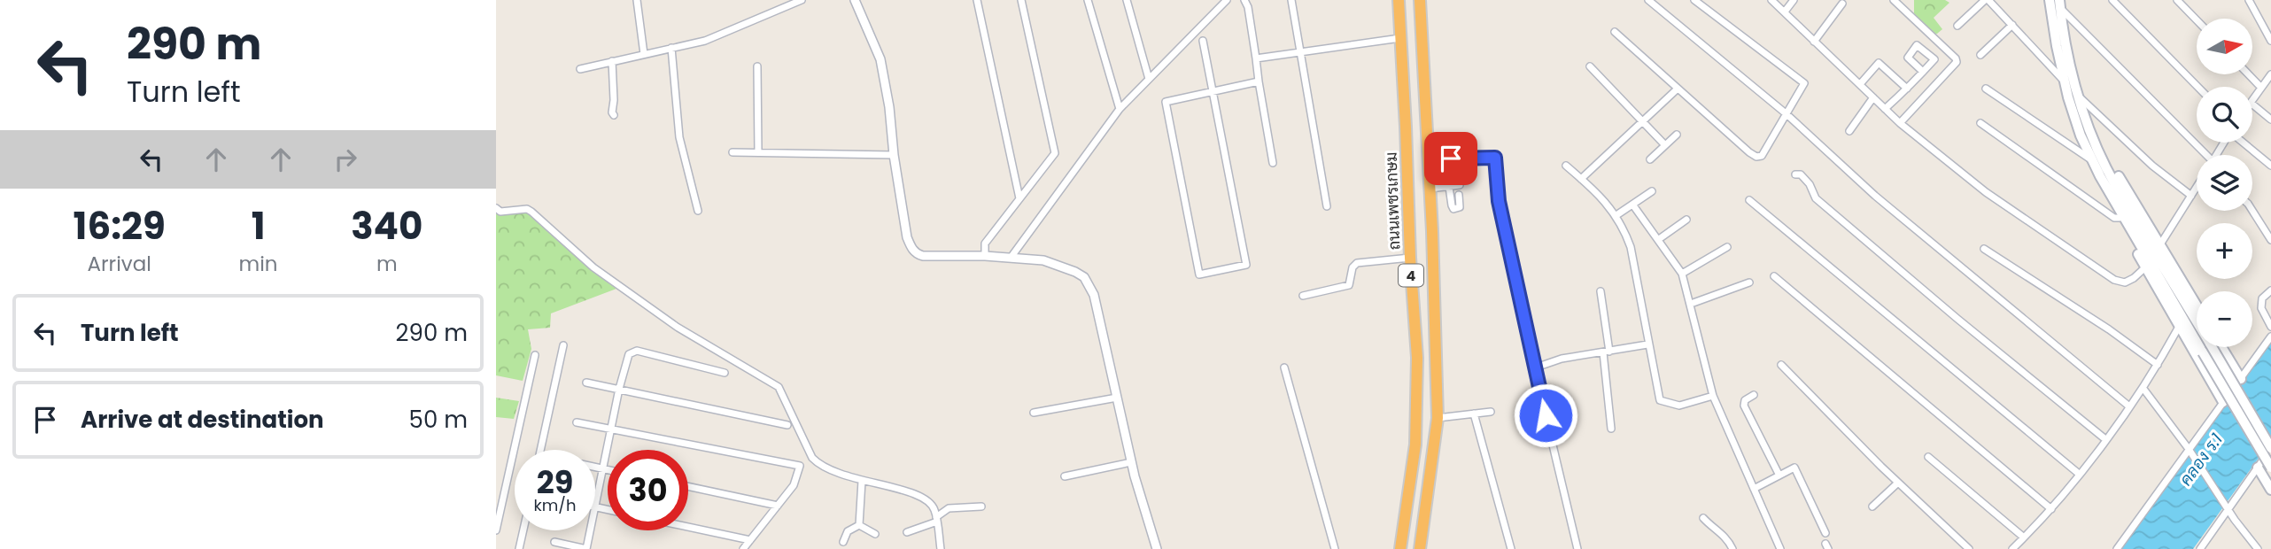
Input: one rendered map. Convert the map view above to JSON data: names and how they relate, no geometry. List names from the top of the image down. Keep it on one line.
{"streets":{"highway":["ถนนเพชรเกษม","4"]},"water":["คลอง ร.1"],"north":"right","page":{"turn":["290 m","Turn left"],"map_buttons":["+","−"],"eta":["16:29","Arrival","1","min","340","m"],"list":[{"name":"Turn left","value":"290 m"},{"name":"Arrive at destination","value":"50 m"}],"speed":"29 km/h","limit":"30"}}
